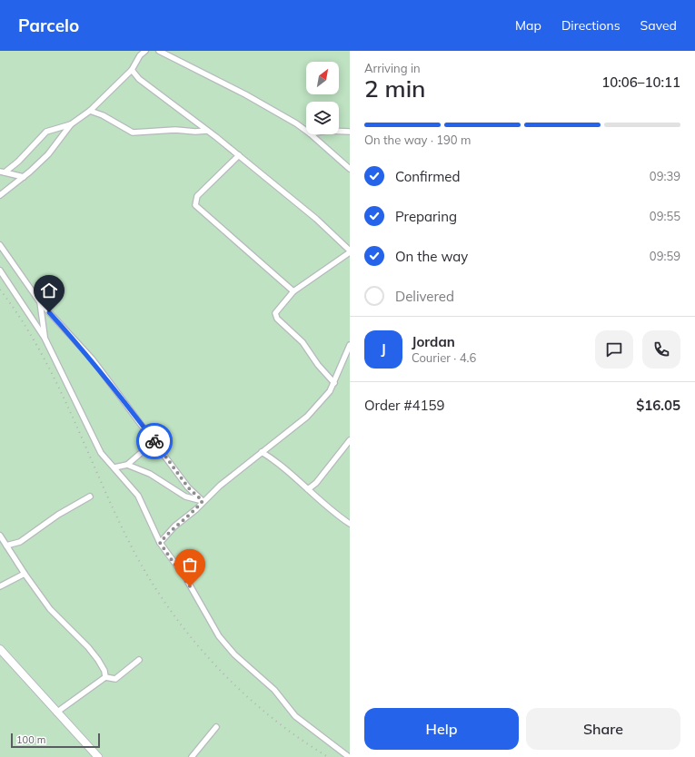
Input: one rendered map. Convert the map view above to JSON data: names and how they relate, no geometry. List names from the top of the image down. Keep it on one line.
{"scale_bar":"100 m","north":"top right","page":{"header":"Parcelo","nav":["Map","Directions","Saved"],"heading":["2 min","Arriving in","10:06–10:11"],"panel":["Jordan","Courier · 4.6","Order #4159","$16.05"],"bar":"On the way · 190 m","list":[["Confirmed","09:39"],["Preparing","09:55"],["On the way","09:59"],"Delivered"],"round":"J","buttons":["Help","Share"],"scale":"100 m"}}
